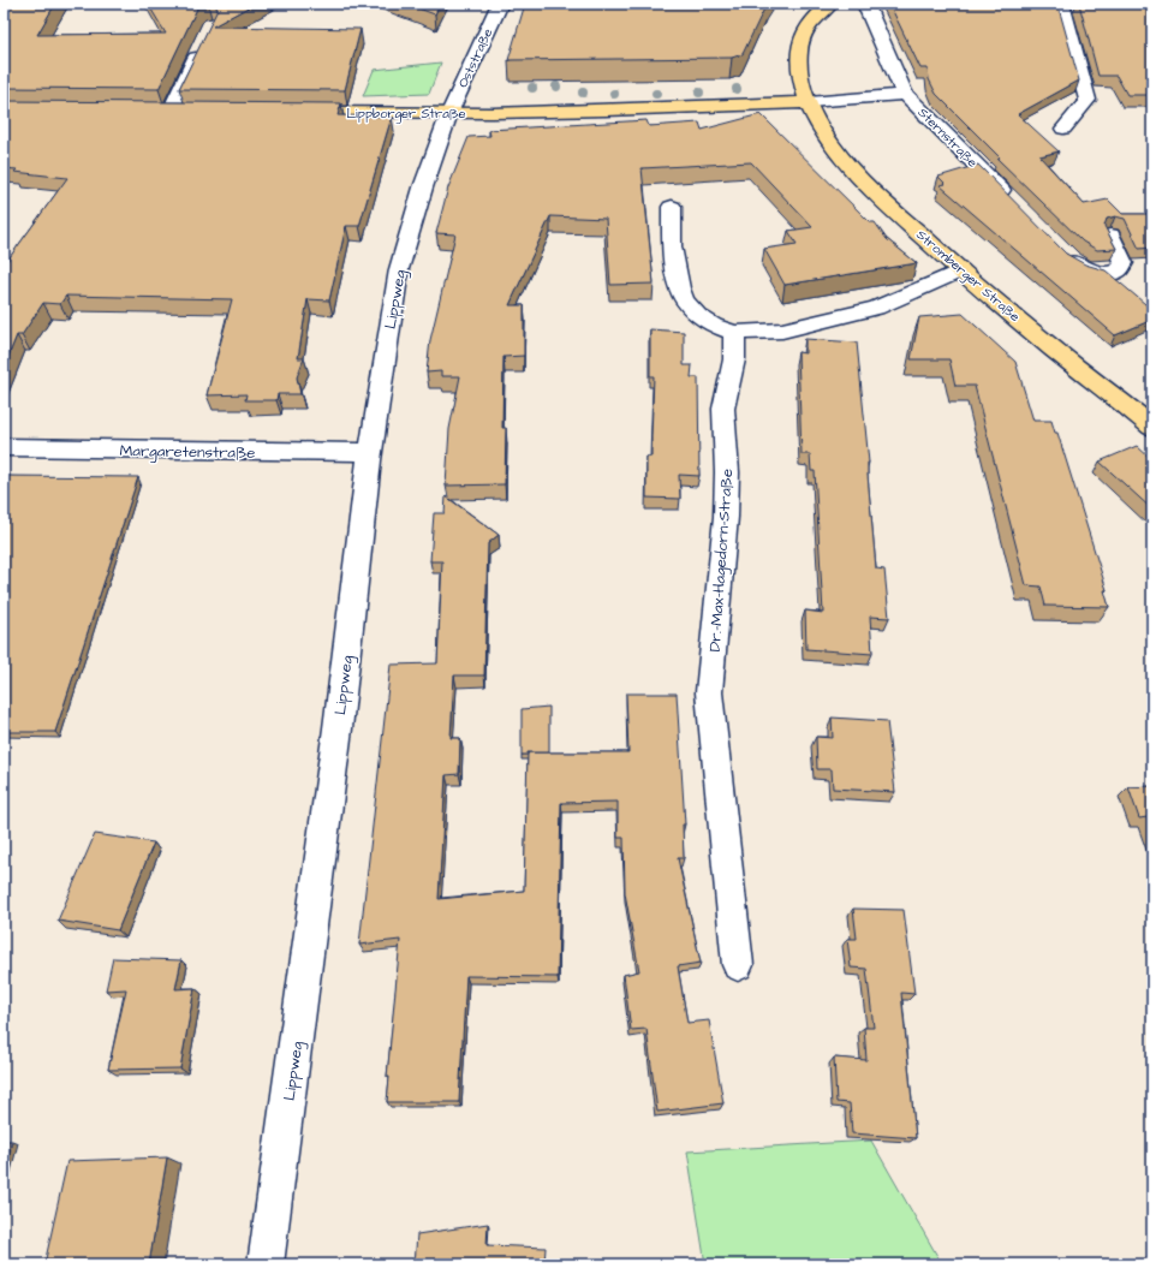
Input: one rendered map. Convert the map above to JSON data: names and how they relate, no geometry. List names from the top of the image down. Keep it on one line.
{"streets":{"main road":["Lippborger Straße","Stromberger Straße"],"street":["Oststraße","Sternstraße","Lippweg","Margaretenstraße","Dr.-Max-Hagedorn-Straße"]},"crossings":[["Oststraße","Lippborger Straße"],["Oststraße","Lippweg"],["Lippborger Straße","Sternstraße"],["Lippborger Straße","Stromberger Straße"],["Lippborger Straße","Lippweg"],["Sternstraße","Stromberger Straße"],["Lippweg","Margaretenstraße"]]}
